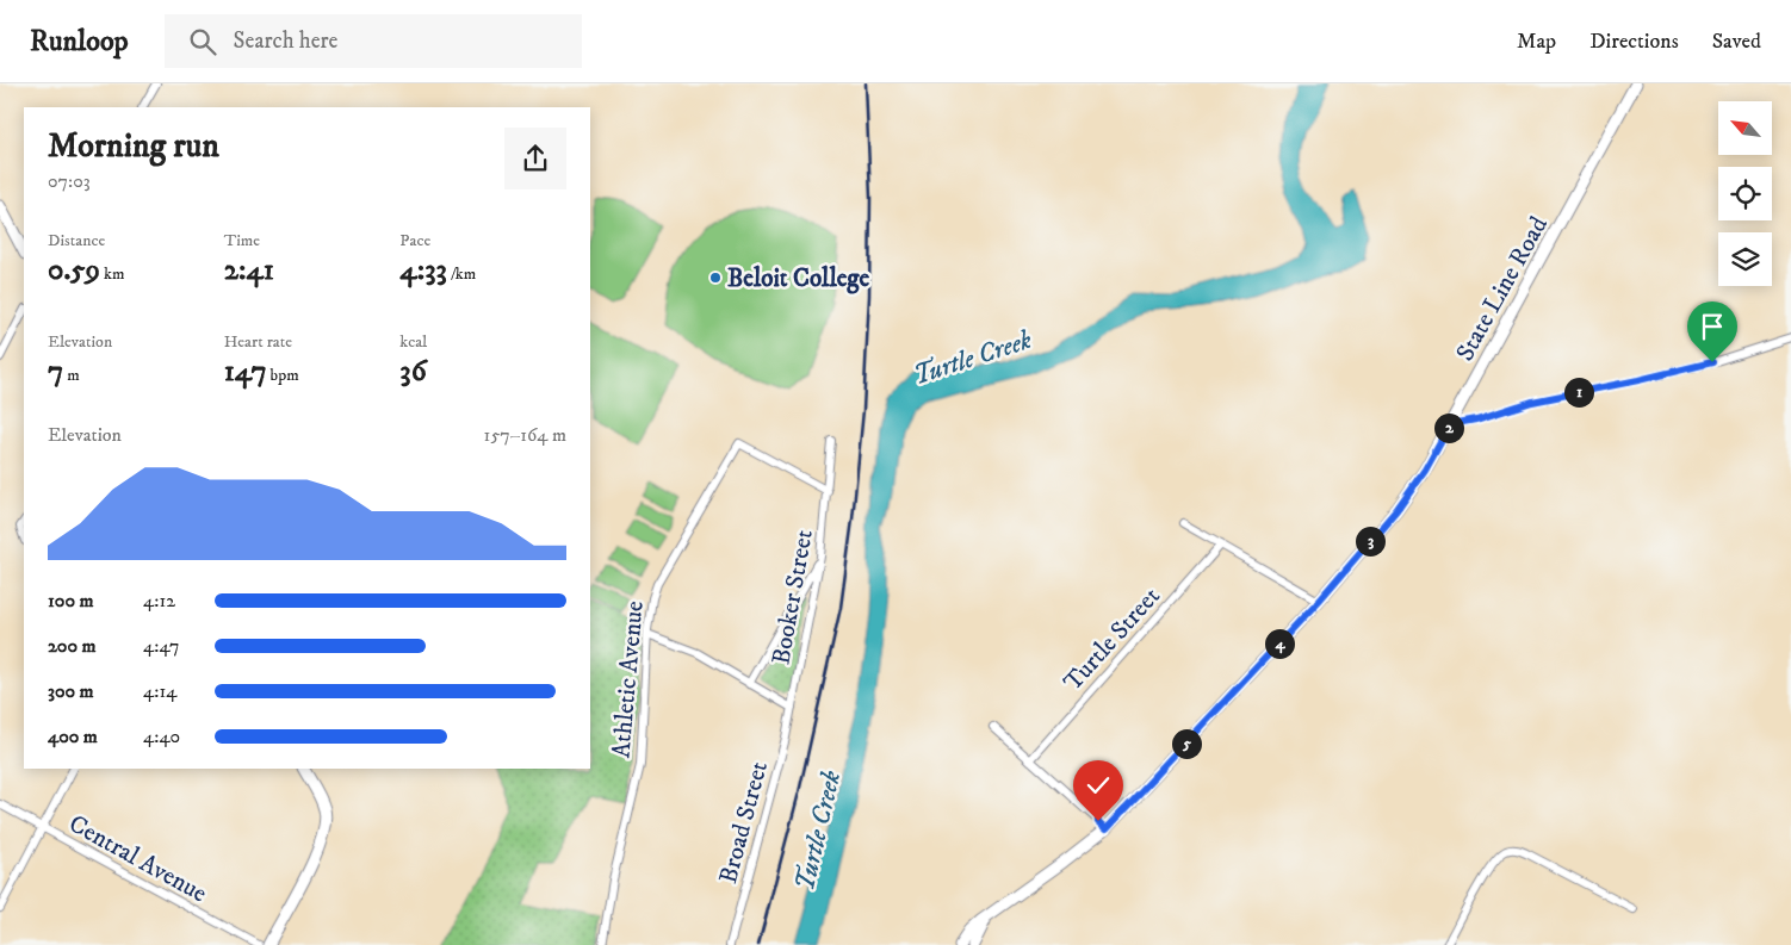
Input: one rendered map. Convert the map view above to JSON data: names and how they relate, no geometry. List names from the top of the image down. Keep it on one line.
{"streets":{"street":["State Line Road","Booker Street","Turtle Street","Athletic Avenue","Broad Street","Central Avenue"]},"crossings":[["Booker Street","Athletic Avenue"],["Booker Street","Broad Street"]],"water":["Turtle Creek"],"places":["Beloit College"],"north":"top left","page":{"header":"Runloop","search":"Search here","nav":["Map","Directions","Saved"],"heading":["Morning run","07:03"],"stats":[["Distance","0.59 km"],["Time","2:41"],["Pace","4:33 /km"],["Elevation","7 m"],["Heart rate","147 bpm"],["kcal","36"]],"pins":["1","2","3","4","5"],"chart":["Elevation","157–164 m"],"list":[{"name":"100 m","note":"4:12"},{"name":"200 m","note":"4:47"},{"name":"300 m","note":"4:14"},{"name":"400 m","note":"4:40"}]}}
